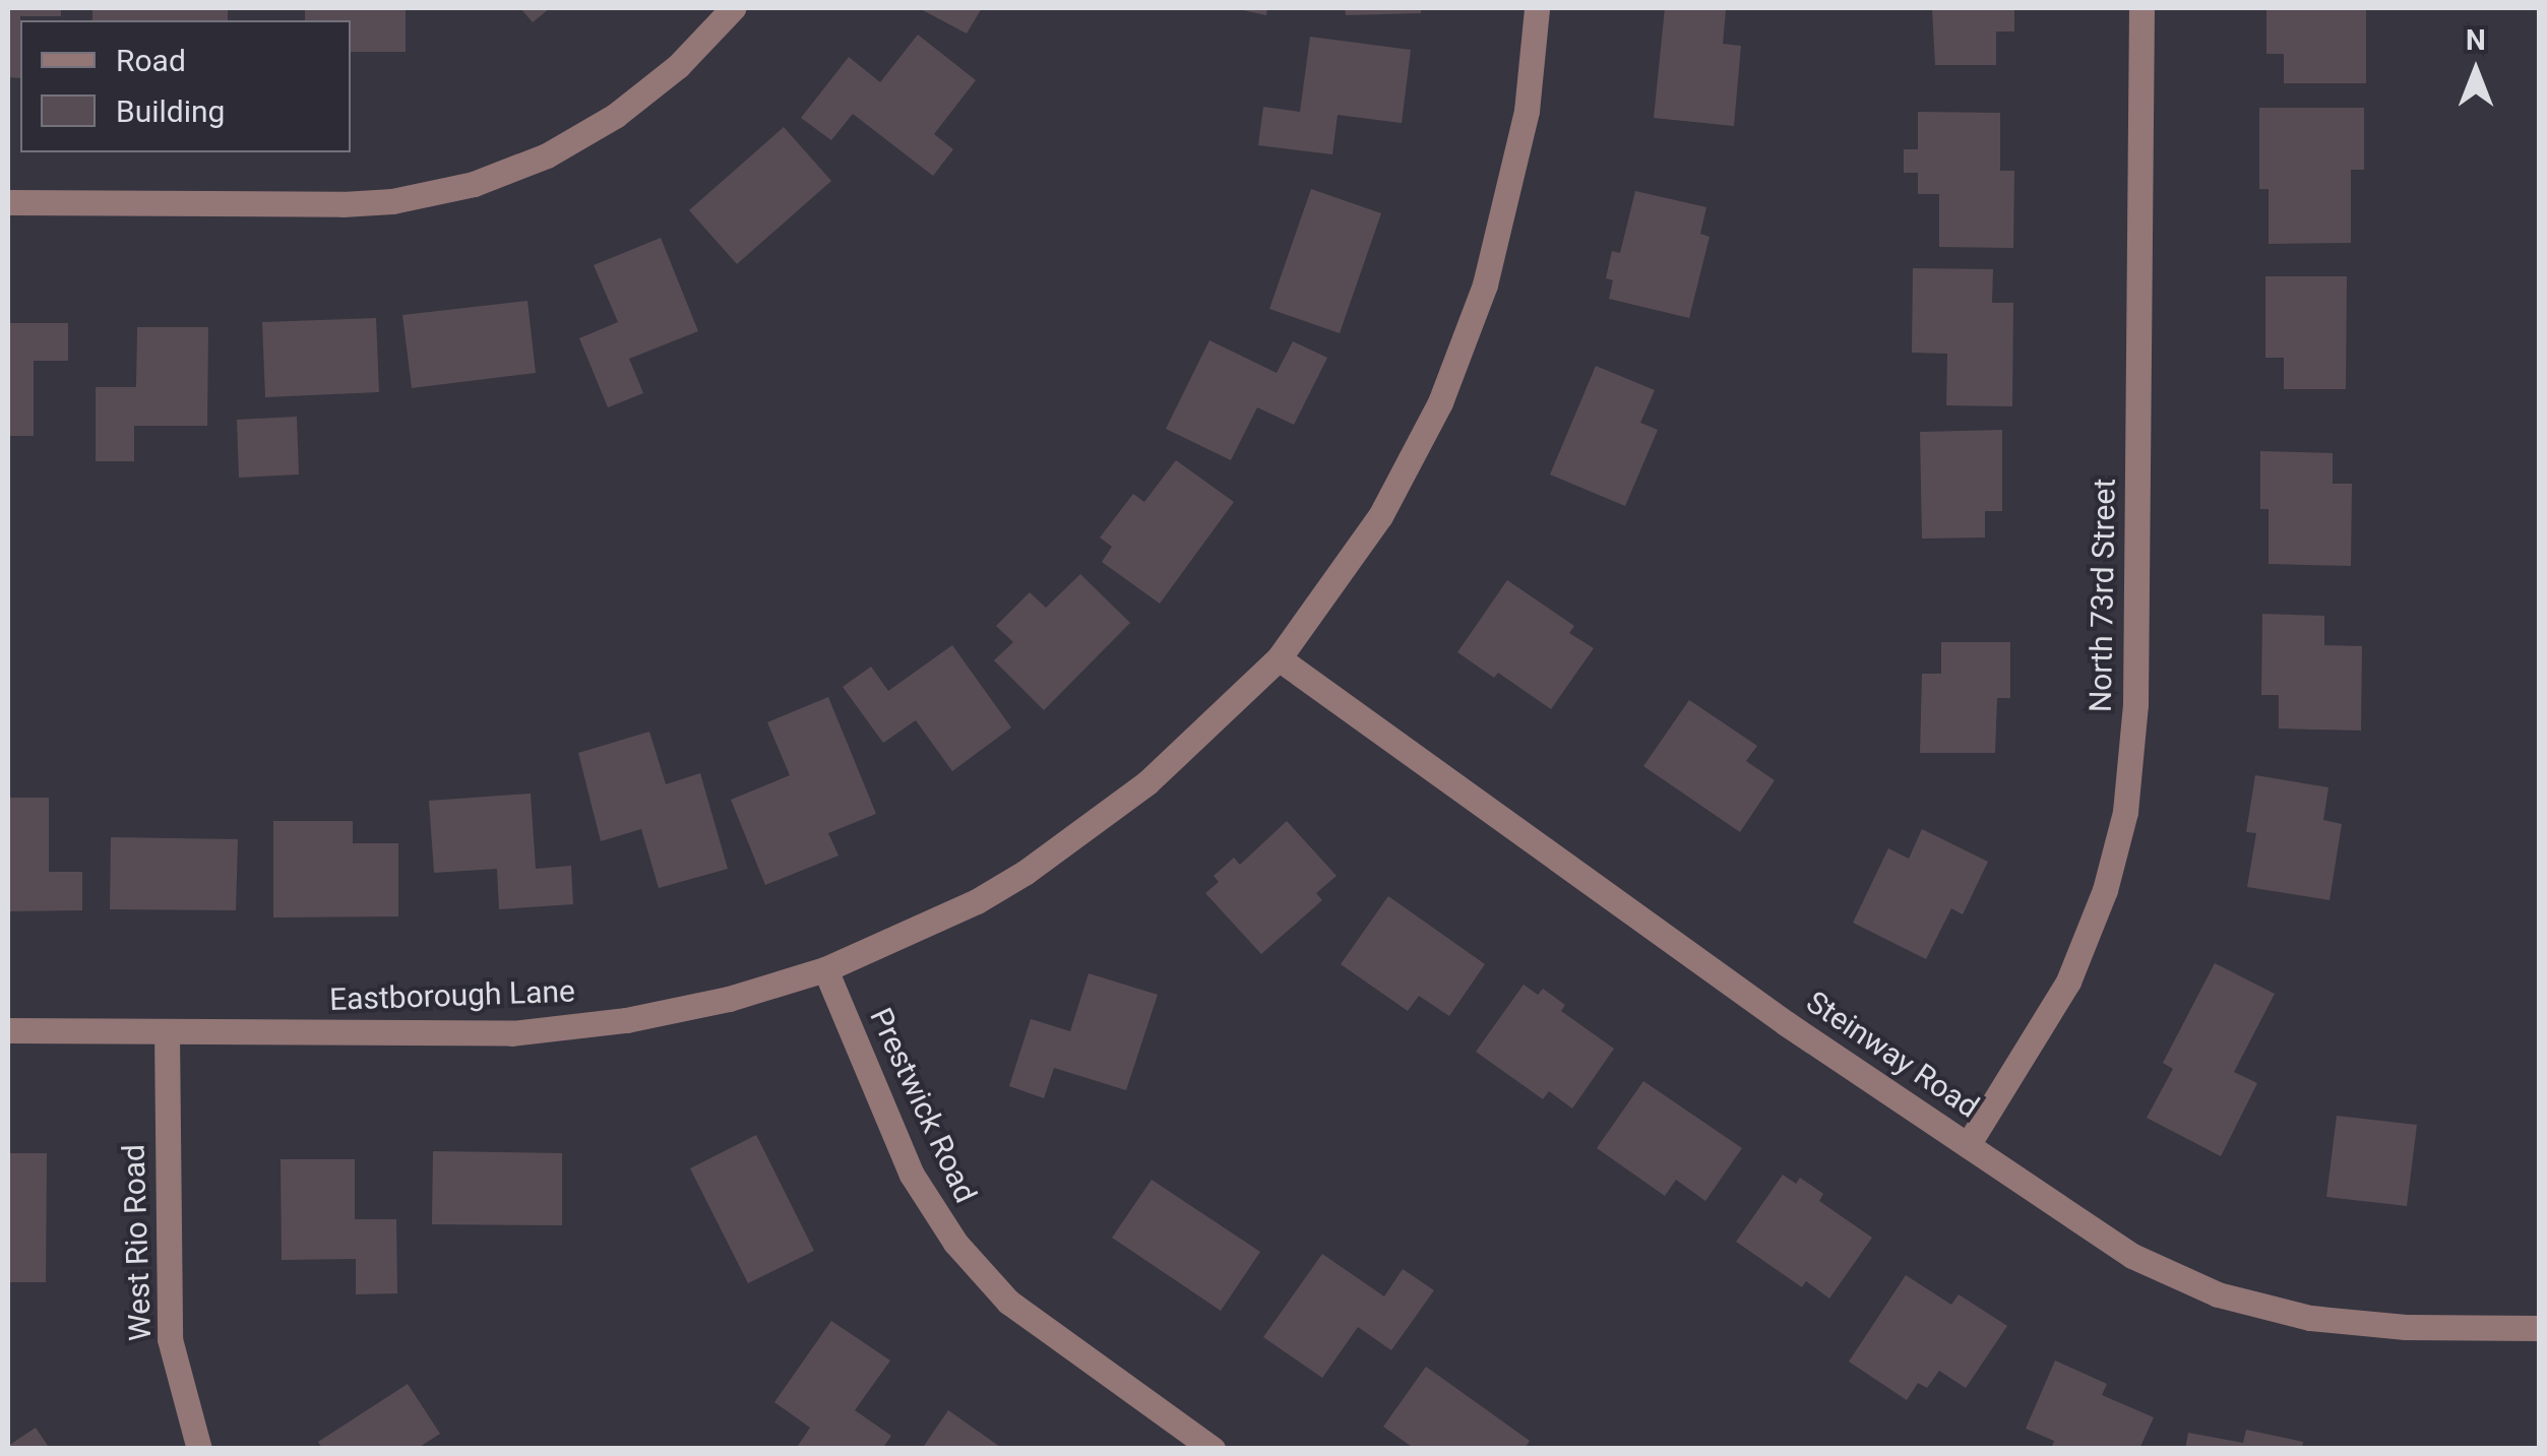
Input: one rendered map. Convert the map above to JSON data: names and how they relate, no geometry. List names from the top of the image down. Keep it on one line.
{"streets":{"street":["North 73rd Street","Eastborough Lane","Steinway Road","Prestwick Road","West Rio Road"]},"crossings":[["North 73rd Street","Steinway Road"],["Eastborough Lane","Steinway Road"],["Eastborough Lane","Prestwick Road"],["Eastborough Lane","West Rio Road"]],"legend":["Road","Building"],"north":"top"}
